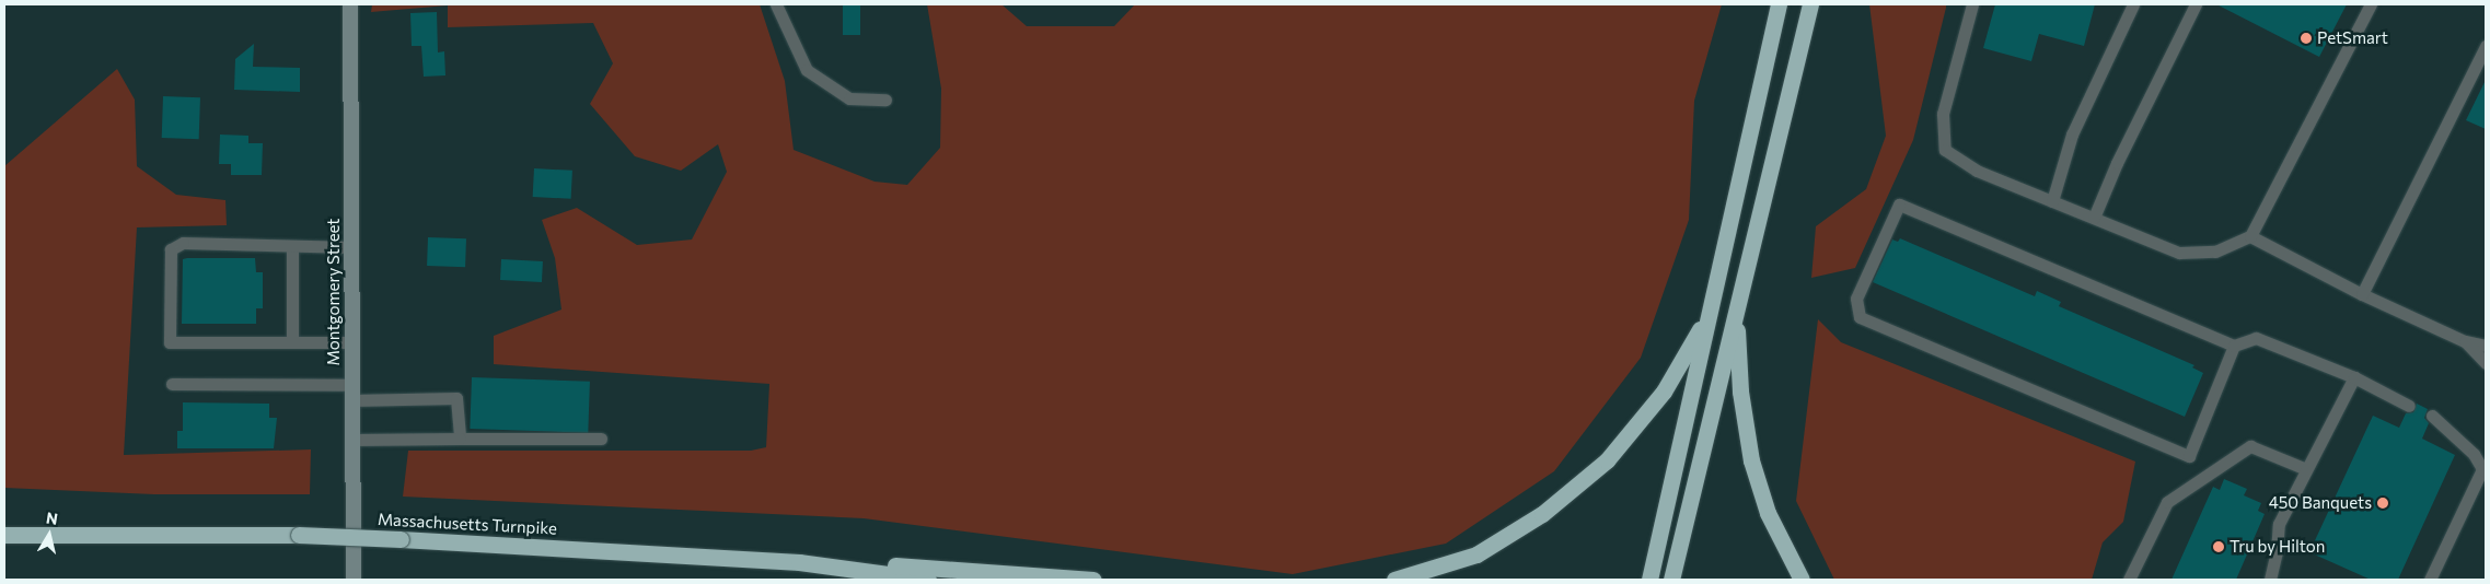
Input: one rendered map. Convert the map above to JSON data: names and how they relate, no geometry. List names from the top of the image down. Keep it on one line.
{"streets":{"highway":["Massachusetts Turnpike"],"main road":["Montgomery Street"]},"places":["PetSmart","450 Banquets","Tru by Hilton"],"north":"top"}
